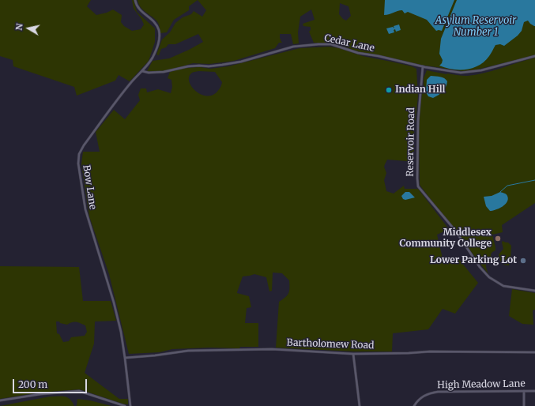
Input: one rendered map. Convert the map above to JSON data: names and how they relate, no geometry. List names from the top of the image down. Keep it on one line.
{"streets":{"street":["Cedar Lane","Reservoir Road","Bow Lane","Bartholomew Road","High Meadow Lane"]},"crossings":[["Cedar Lane","Reservoir Road"],["Cedar Lane","Bow Lane"],["Bow Lane","Bartholomew Road"]],"water":["Asylum Reservoir Number 1"],"places":["Indian Hill","Middlesex Community College","Lower Parking Lot"],"scale_bar":"200 m","north":"left"}
